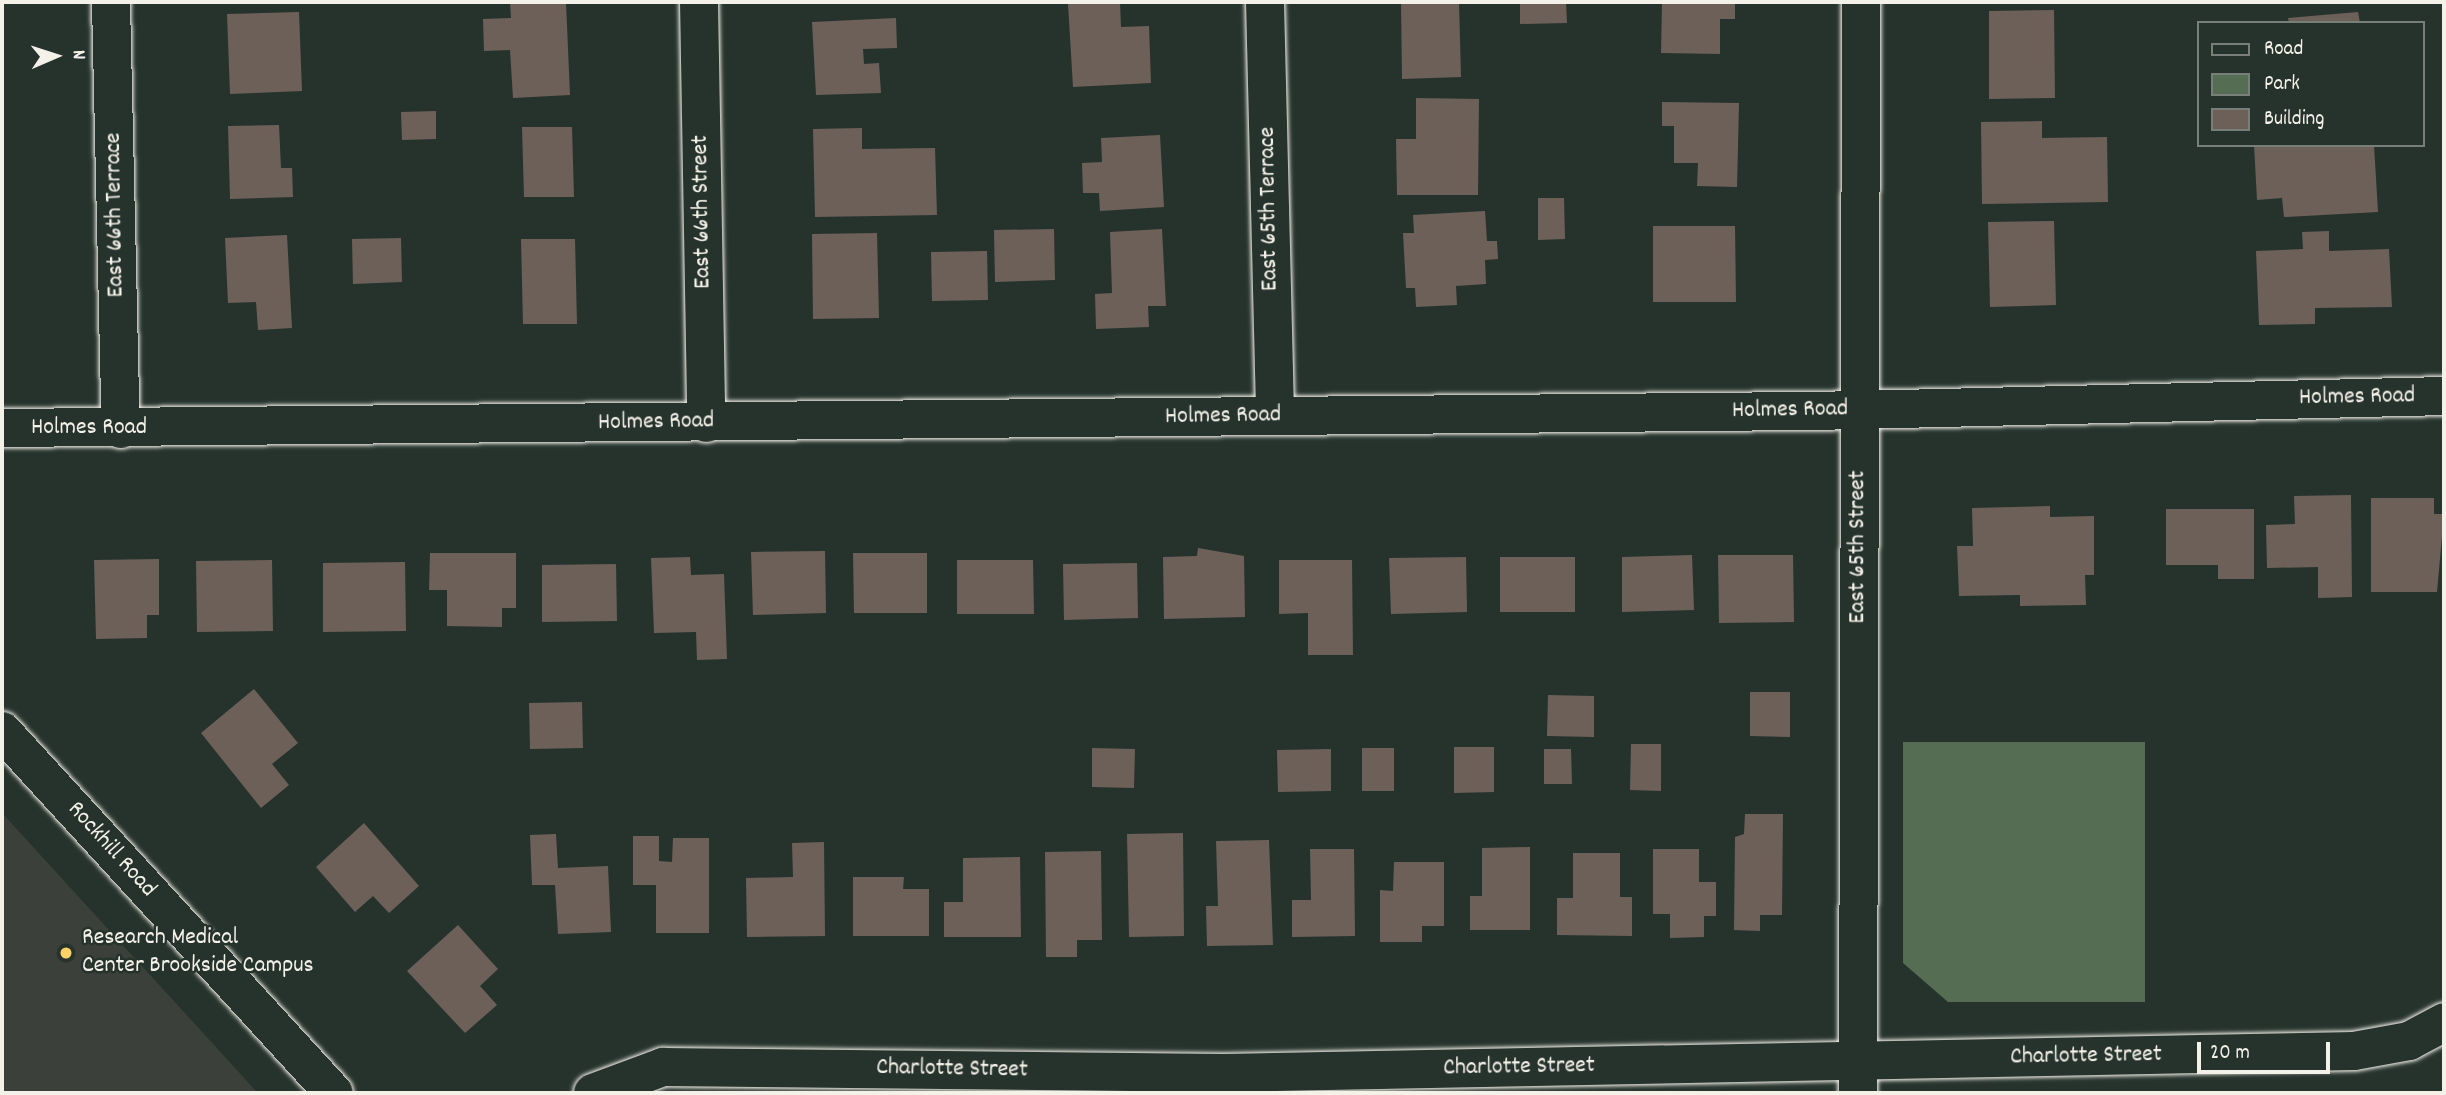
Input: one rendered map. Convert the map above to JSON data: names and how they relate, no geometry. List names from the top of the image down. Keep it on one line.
{"streets":{"street":["East 65th Terrace","East 66th Street","East 66th Terrace","Holmes Road","East 65th Street","Rockhill Road","Charlotte Street"]},"crossings":[["East 65th Terrace","Holmes Road"],["East 66th Street","Holmes Road"],["East 66th Terrace","Holmes Road"],["Holmes Road","East 65th Street"],["East 65th Street","Charlotte Street"]],"places":["Research Medical Center Brookside Campus"],"legend":["Road","Park","Building"],"scale_bar":"20 m","north":"right"}
